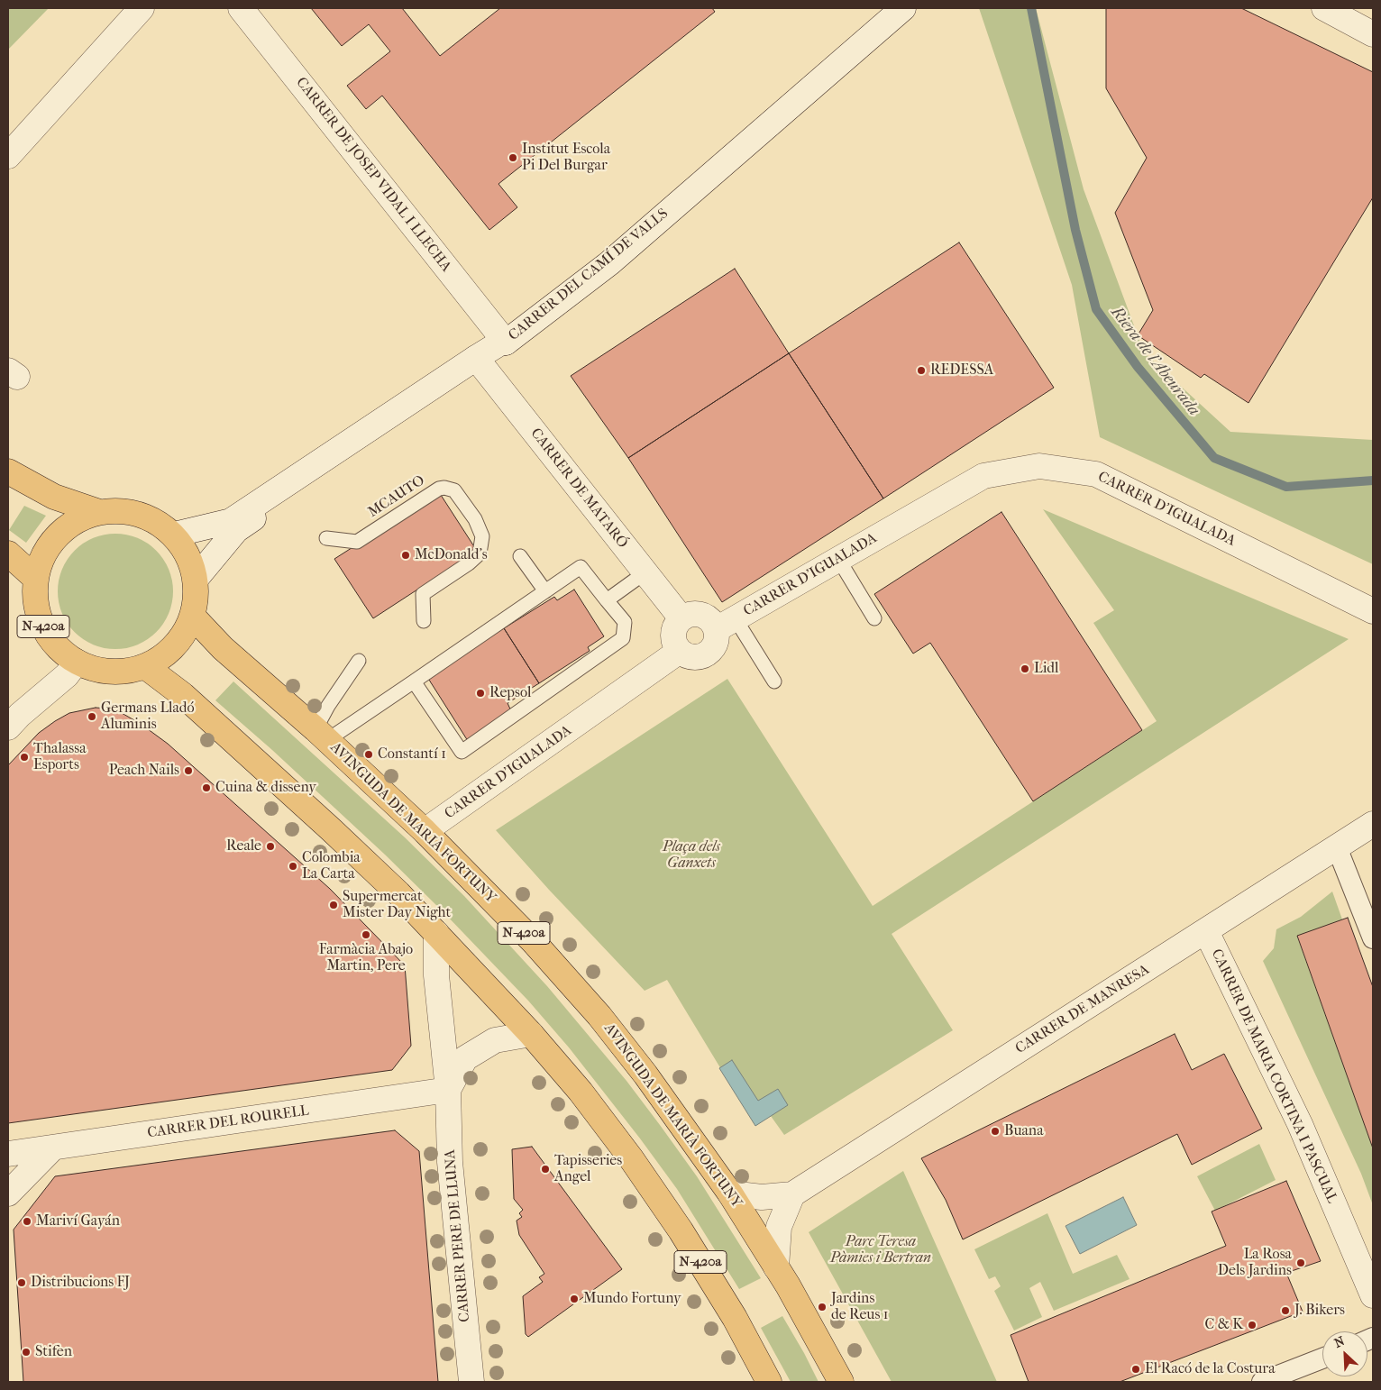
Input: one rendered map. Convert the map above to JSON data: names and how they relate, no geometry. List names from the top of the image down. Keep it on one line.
{"streets":{"main road":["N-420a","AVINGUDA DE MARIÀ FORTUNY"],"street":["CARRER DE JOSEP VIDAL I LLECHA","CARRER DEL CAMÍ DE VALLS","CARRER DE MATARÓ","CARRER D'IGUALADA","CARRER DE MANRESA","CARRER DE MARIA CORTINA I PASCUAL","CARRER DEL ROURELL","CARRER PERE DE LLUNA"],"lane":["MCAUTO"]},"crossings":[["CARRER DE JOSEP VIDAL I LLECHA","CARRER DEL CAMÍ DE VALLS"],["CARRER DE MATARÓ","CARRER D'IGUALADA"],["CARRER D'IGUALADA","AVINGUDA DE MARIÀ FORTUNY"],["N-420a","AVINGUDA DE MARIÀ FORTUNY"],["N-420a","CARRER PERE DE LLUNA"],["AVINGUDA DE MARIÀ FORTUNY","CARRER DE MANRESA"],["CARRER DE MANRESA","CARRER DE MARIA CORTINA I PASCUAL"],["CARRER DEL ROURELL","CARRER PERE DE LLUNA"]],"water":["Riera de l'Abeurada"],"parks":["Plaça dels Ganxets","Parc Teresa Pàmies i Bertran"],"places":["Institut Escola Pi Del Burgar","REDESSA","McDonald's","Lidl","Repsol","Germans Lladó Aluminis","Constantí 1","Thalassa Esports","Peach Nails","Cuina & disseny","Reale","Colombia La Carta","Supermercat Mister Day Night","Farmàcia Abajo Martin, Pere","Buana","Tapisseries Angel","Mariví Gayán","La Rosa Dels Jardins","Distribucions FJ","Mundo Fortuny","Jardins de Reus 1","J. Bikers","C & K","Stifen","El Racó de la Costura"],"north":"top left"}
